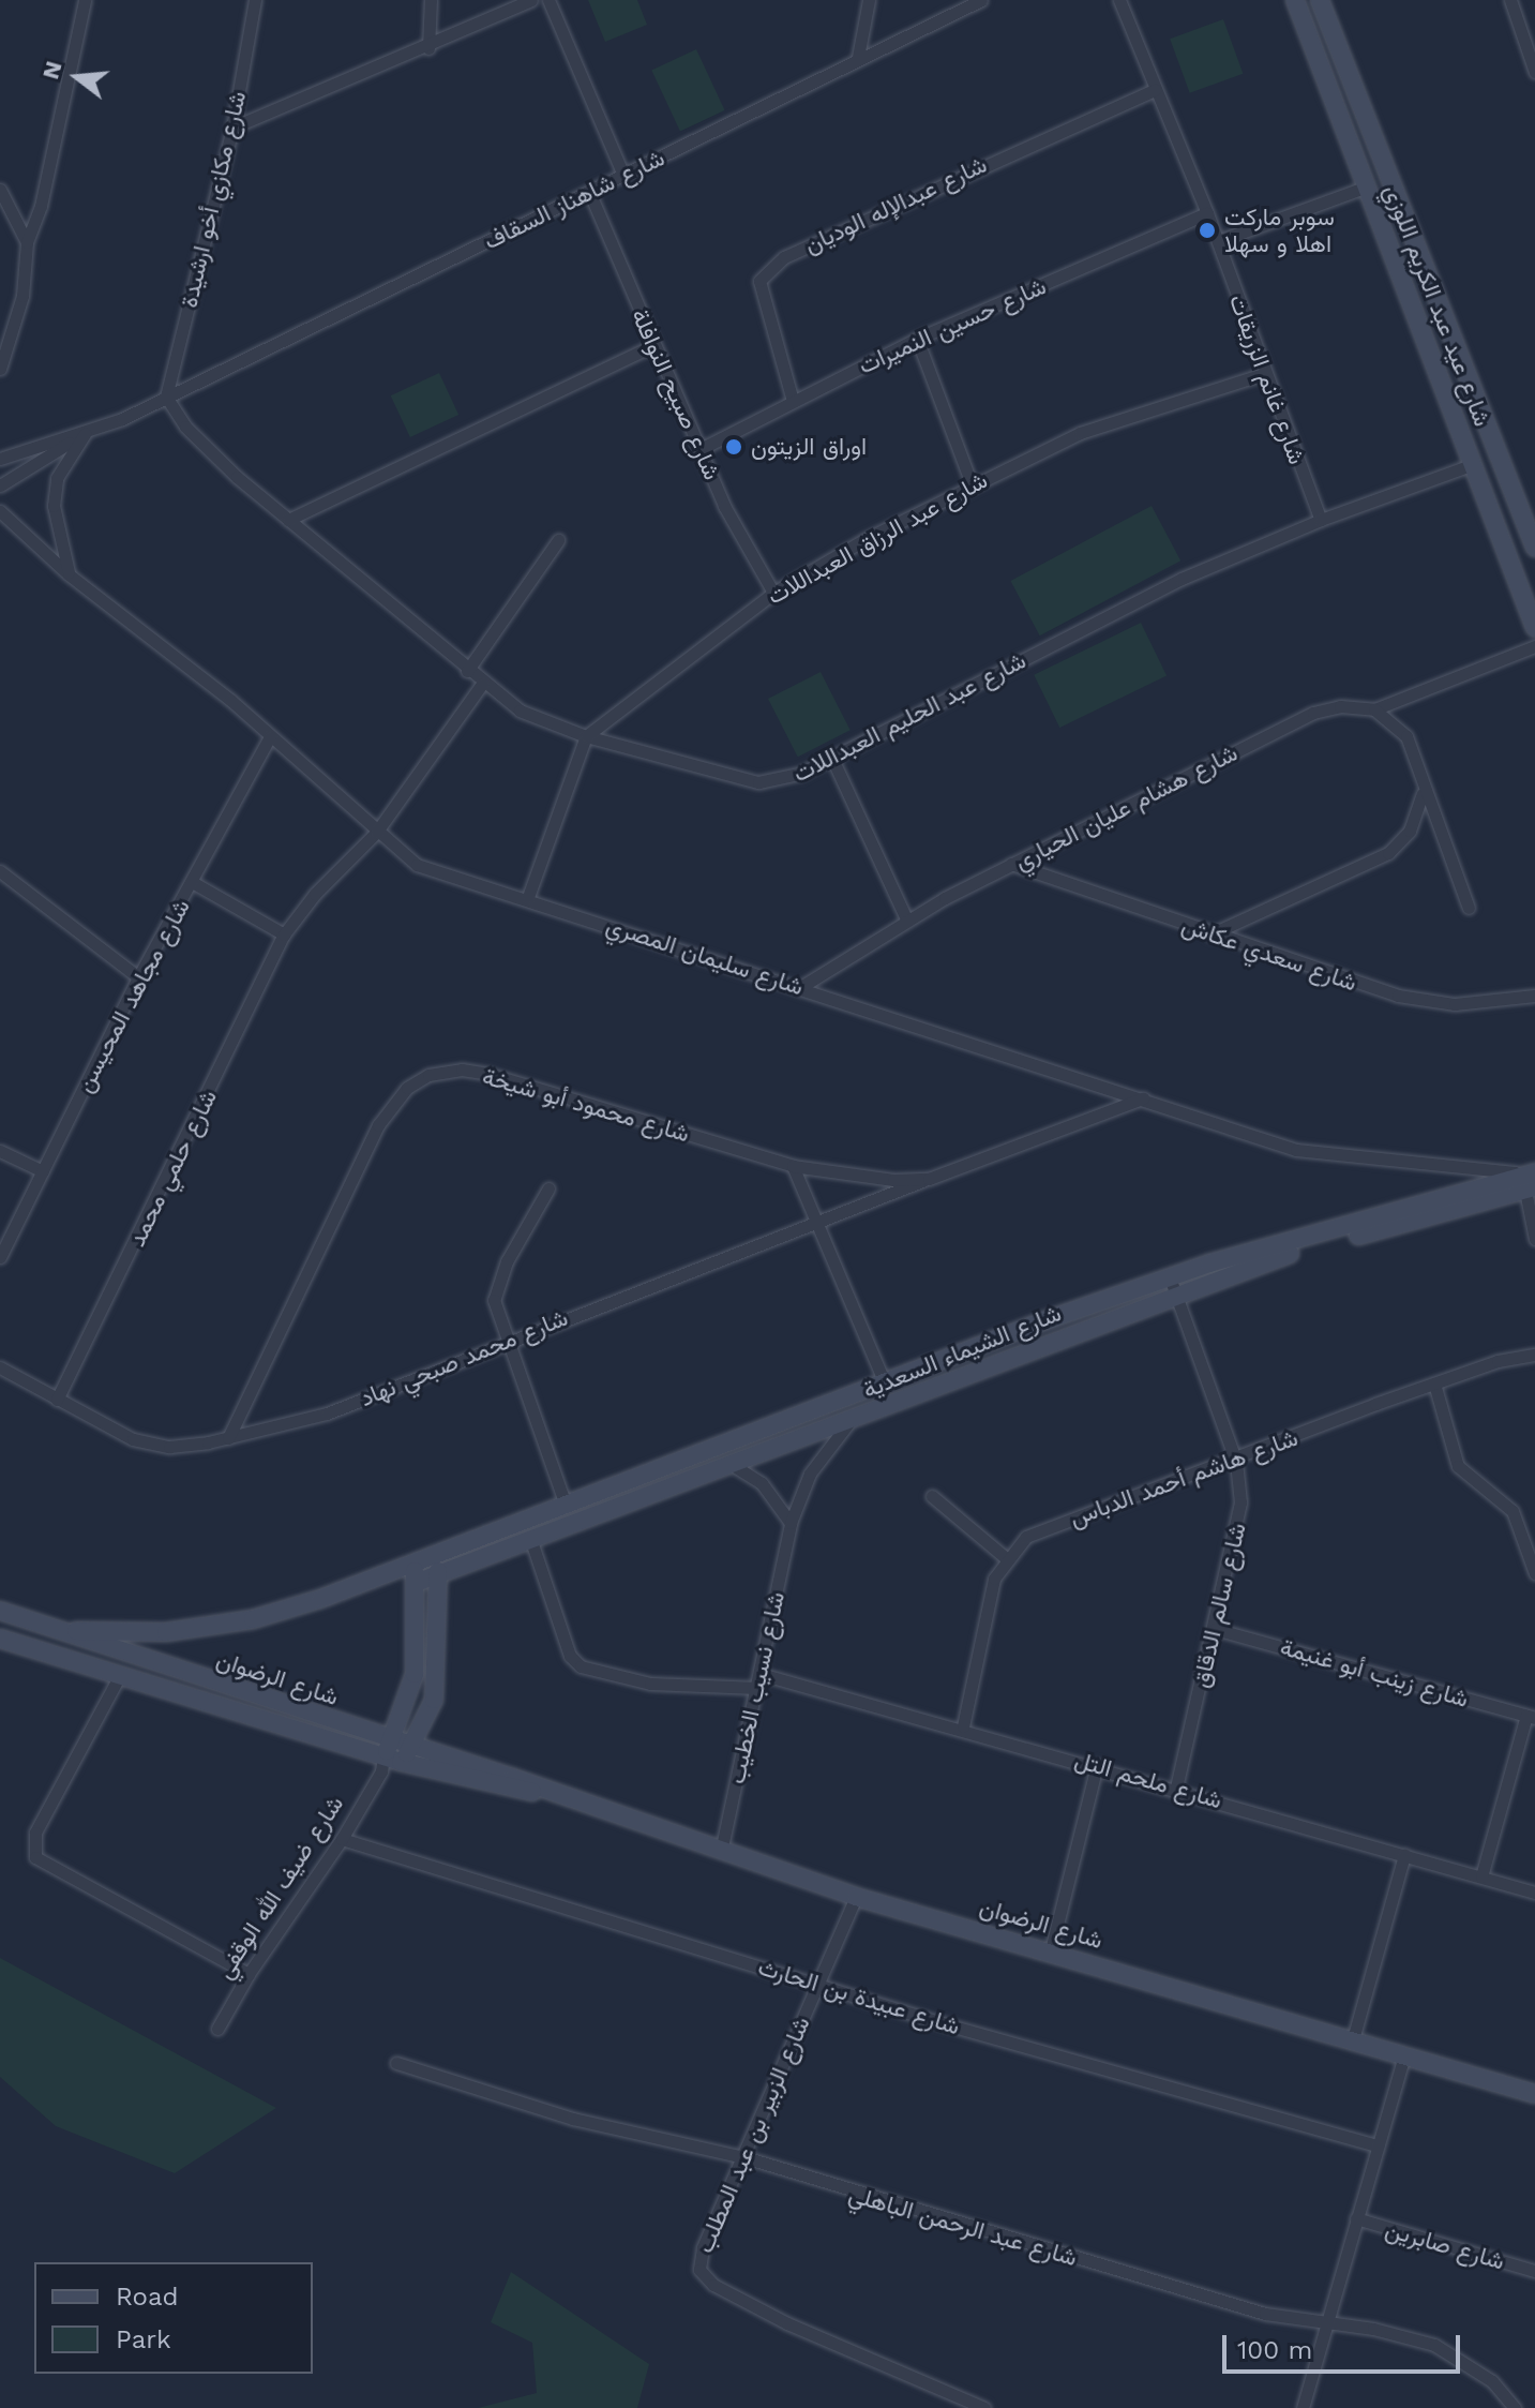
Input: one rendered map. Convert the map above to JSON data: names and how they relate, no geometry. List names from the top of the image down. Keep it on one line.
{"streets":{"street":["شارع مكازي أخو ارشيدة","شارع شاهناز السقاف","شارع عبدالإله الوديان","شارع عيد عبد الكريم اللوزي","شارع حسين النميرات","شارع غانم الزريقات","شارع صبيح النوافلة","شارع عبد الرزاق العبداللات","شارع عبد الحليم العبداللات","شارع هشام عليان الحياري","شارع سعدي عكاش","شارع سليمان المصري","شارع مجاهد المحيسن","شارع محمود أبو شيخة","شارع حلمي محمد","شارع الشيماء السعدية","شارع محمد صبحي نهاد","شارع هاشم أحمد الدباس","شارع سالم الدقاق","شارع زينب أبو غنيمة","شارع الرضوان","شارع نسيب الخطيب","شارع ملحم التل","شارع ضيف الله الوقفي","شارع عبيدة بن الحارث","شارع الزبير بن عبد المطلب","شارع عبد الرحمن الباهلي","شارع صابرين"]},"crossings":[["شارع مكازي أخو ارشيدة","شارع شاهناز السقاف"],["شارع مكازي أخو ارشيدة","شارع عبد الحليم العبداللات"],["شارع شاهناز السقاف","شارع صبيح النوافلة"],["شارع شاهناز السقاف","شارع عبد الحليم العبداللات"],["شارع عبدالإله الوديان","شارع حسين النميرات"],["شارع عبدالإله الوديان","شارع غانم الزريقات"],["شارع عيد عبد الكريم اللوزي","شارع عبد الحليم العبداللات"],["شارع حسين النميرات","شارع غانم الزريقات"],["شارع حسين النميرات","شارع صبيح النوافلة"],["شارع غانم الزريقات","شارع عبد الرزاق العبداللات"],["شارع غانم الزريقات","شارع عبد الحليم العبداللات"],["شارع صبيح النوافلة","شارع عبد الرزاق العبداللات"],["شارع عبد الرزاق العبداللات","شارع عبد الحليم العبداللات"],["شارع عبد الحليم العبداللات","شارع حلمي محمد"],["شارع هشام عليان الحياري","شارع سعدي عكاش"],["شارع هشام عليان الحياري","شارع سليمان المصري"],["شارع سليمان المصري","شارع مجاهد المحيسن"],["شارع سليمان المصري","شارع محمود أبو شيخة"],["شارع سليمان المصري","شارع حلمي محمد"],["شارع سليمان المصري","شارع الشيماء السعدية"],["شارع محمود أبو شيخة","شارع محمد صبحي نهاد"],["شارع حلمي محمد","شارع محمد صبحي نهاد"],["شارع الشيماء السعدية","شارع سالم الدقاق"],["شارع الشيماء السعدية","شارع نسيب الخطيب"],["شارع الشيماء السعدية","شارع ضيف الله الوقفي"],["شارع هاشم أحمد الدباس","شارع سالم الدقاق"],["شارع سالم الدقاق","شارع زينب أبو غنيمة"],["شارع سالم الدقاق","شارع ملحم التل"],["شارع الرضوان","شارع نسيب الخطيب"],["شارع الرضوان","شارع ضيف الله الوقفي"],["شارع الرضوان","شارع الزبير بن عبد المطلب"],["شارع نسيب الخطيب","شارع ملحم التل"],["شارع ضيف الله الوقفي","شارع عبيدة بن الحارث"],["شارع عبيدة بن الحارث","شارع الزبير بن عبد المطلب"],["شارع الزبير بن عبد المطلب","شارع عبد الرحمن الباهلي"]],"places":["سوبر ماركت اهلا و سهلا","اوراق الزيتون"],"legend":["Road","Park"],"scale_bar":"100 m","north":"left"}
